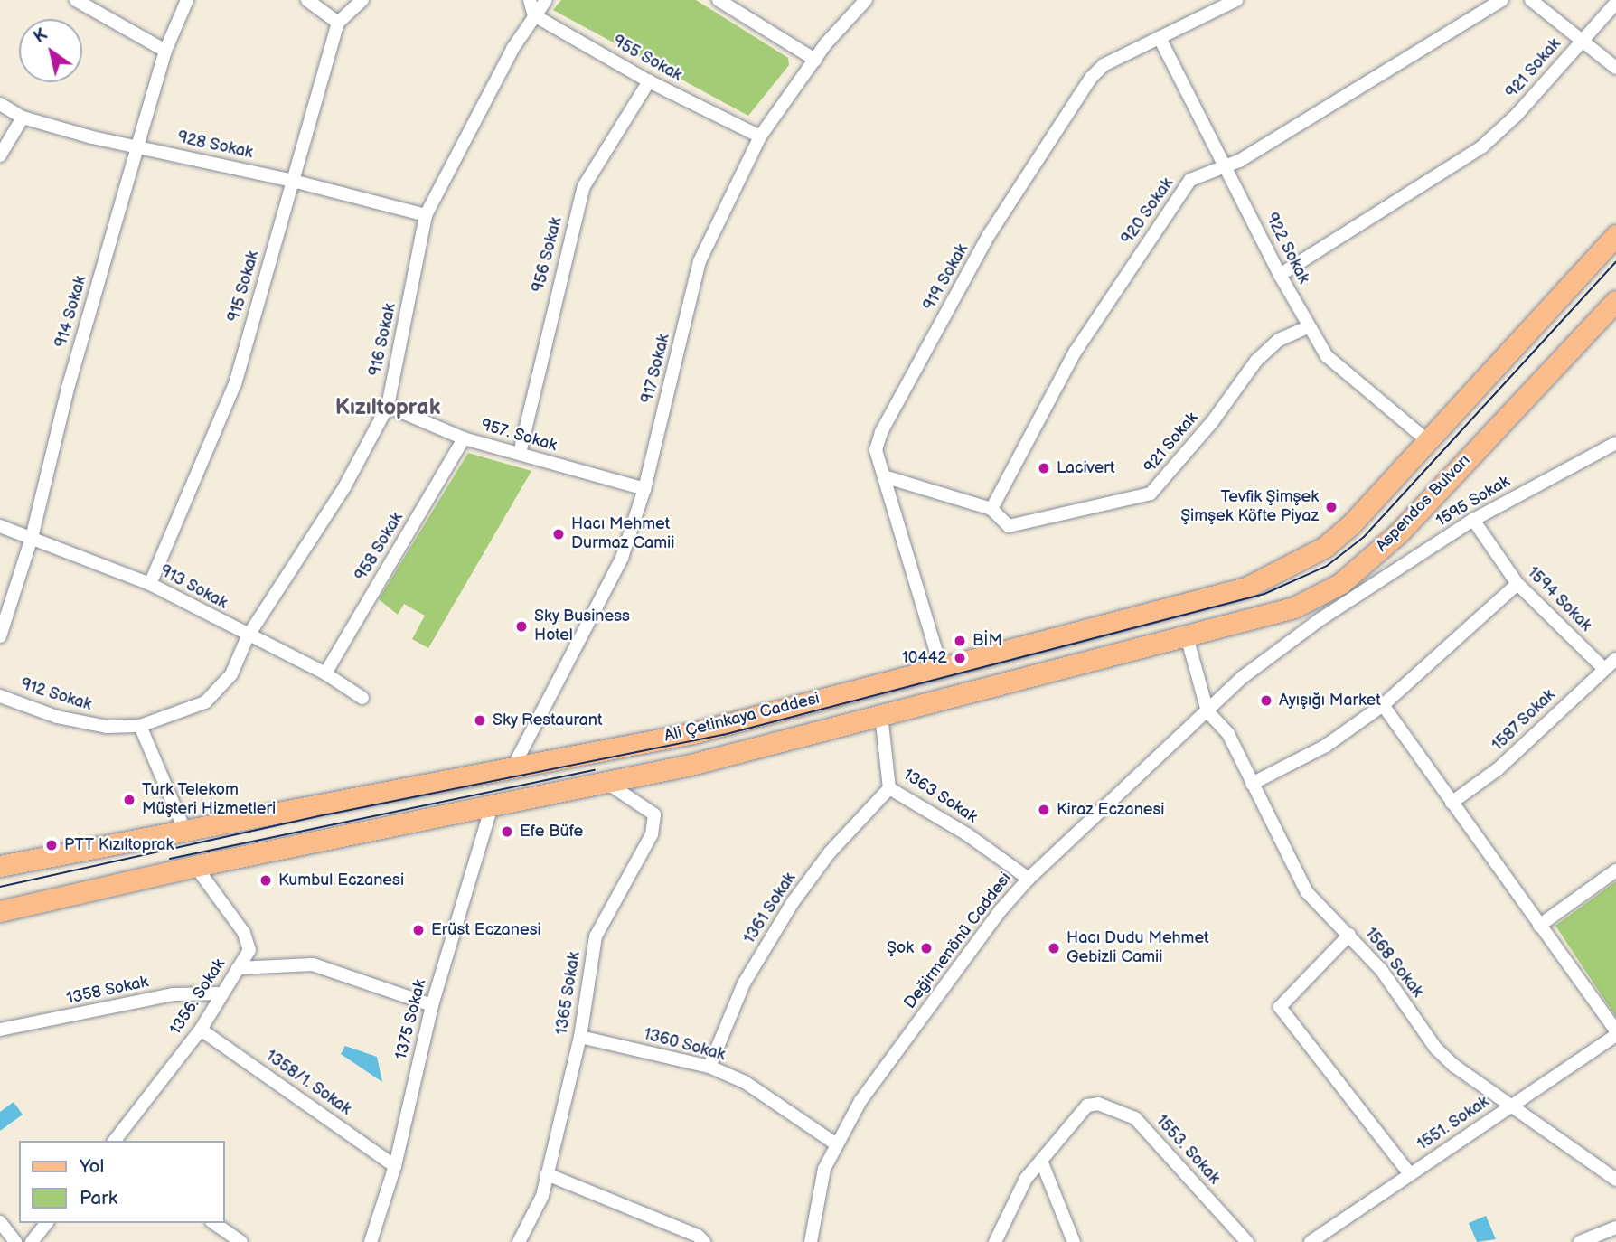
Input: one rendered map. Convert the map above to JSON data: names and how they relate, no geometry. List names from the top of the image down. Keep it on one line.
{"streets":{"main road":["Aspendos Bulvarı","Ali Çetinkaya Caddesi"],"street":["955 Sokak","921 Sokak","928 Sokak","920 Sokak","922 Sokak","956 Sokak","919 Sokak","915 Sokak","914 Sokak","916 Sokak","917 Sokak","957. Sokak","1595 Sokak","958 Sokak","913 Sokak","1594 Sokak","912 Sokak","1587 Sokak","1363 Sokak","1361 Sokak","Değirmenönü Caddesi","1568 Sokak","1358 Sokak","1365 Sokak","1356. Sokak","1375 Sokak","1360 Sokak","1358/1. Sokak","1551. Sokak","1553. Sokak"]},"crossings":[["955 Sokak","956 Sokak"],["955 Sokak","916 Sokak"],["955 Sokak","917 Sokak"],["921 Sokak","920 Sokak"],["921 Sokak","922 Sokak"],["921 Sokak","919 Sokak"],["928 Sokak","915 Sokak"],["928 Sokak","914 Sokak"],["928 Sokak","916 Sokak"],["920 Sokak","922 Sokak"],["922 Sokak","919 Sokak"],["922 Sokak","Ali Çetinkaya Caddesi"],["956 Sokak","957. Sokak"],["919 Sokak","Ali Çetinkaya Caddesi"],["915 Sokak","913 Sokak"],["914 Sokak","913 Sokak"],["916 Sokak","957. Sokak"],["916 Sokak","913 Sokak"],["916 Sokak","912 Sokak"],["917 Sokak","957. Sokak"],["917 Sokak","Ali Çetinkaya Caddesi"],["957. Sokak","958 Sokak"],["1595 Sokak","1594 Sokak"],["1595 Sokak","Değirmenönü Caddesi"],["1595 Sokak","1568 Sokak"],["Aspendos Bulvarı","1363 Sokak"],["Aspendos Bulvarı","1365 Sokak"],["Aspendos Bulvarı","1356. Sokak"],["Aspendos Bulvarı","1375 Sokak"],["958 Sokak","913 Sokak"],["1594 Sokak","1587 Sokak"],["1363 Sokak","1361 Sokak"],["1363 Sokak","Değirmenönü Caddesi"],["1361 Sokak","1360 Sokak"],["Değirmenönü Caddesi","1568 Sokak"],["Değirmenönü Caddesi","1360 Sokak"],["1568 Sokak","1551. Sokak"],["1358 Sokak","1356. Sokak"],["1365 Sokak","1360 Sokak"],["1356. Sokak","1358/1. Sokak"],["1375 Sokak","1358/1. Sokak"]],"districts":["Kızıltoprak"],"places":["Lacivert","Tevfik Şimşek Şimşek Köfte Piyaz","Hacı Mehmet Durmaz Camii","Sky Business Hotel","BİM","10442","Ayışığı Market","Sky Restaurant","Turk Telekom Müşteri Hizmetleri","Kiraz Eczanesi","Efe Büfe","PTT Kızıltoprak","Kumbul Eczanesi","Erüst Eczanesi","Şok","Hacı Dudu Mehmet Gebizli Camii"],"legend":["Yol","Park"],"north":"top left"}
